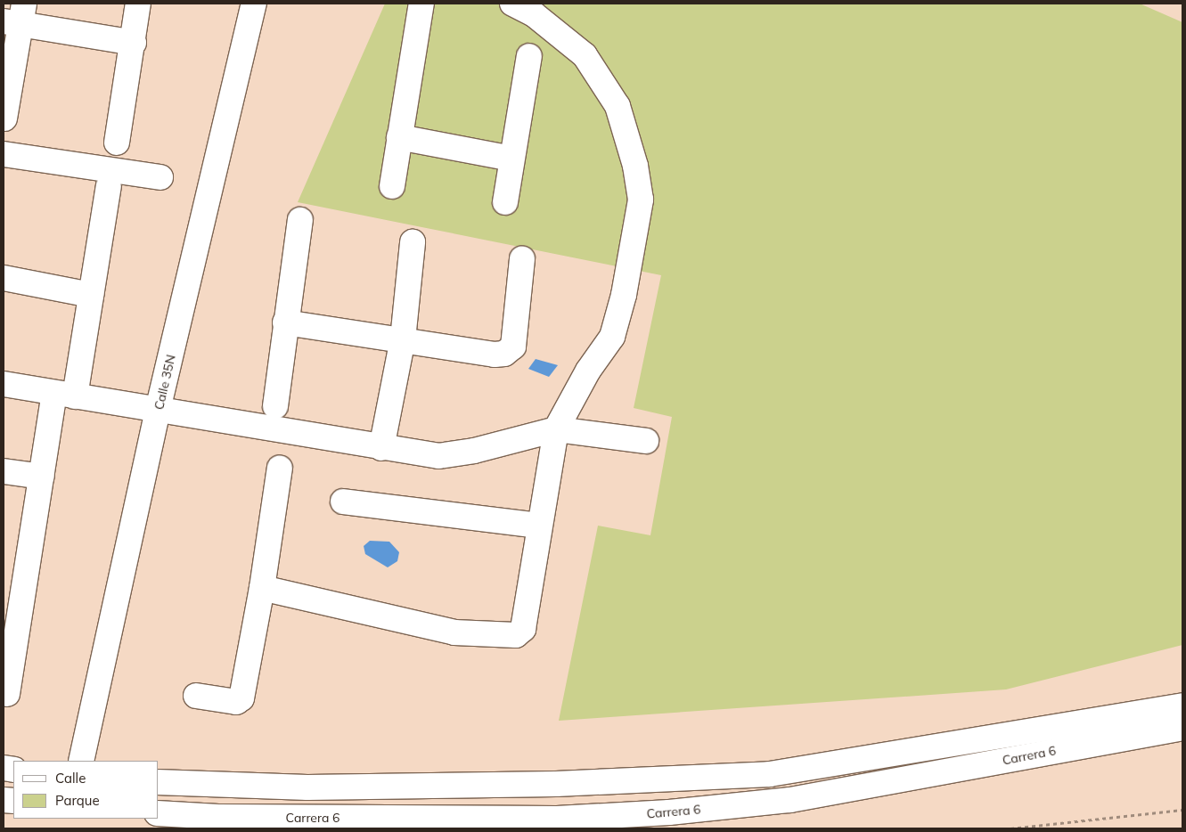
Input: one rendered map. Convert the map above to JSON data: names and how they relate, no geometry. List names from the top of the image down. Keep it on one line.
{"streets":{"street":["Calle 35N","Carrera 6"]},"legend":["Calle","Parque"]}
